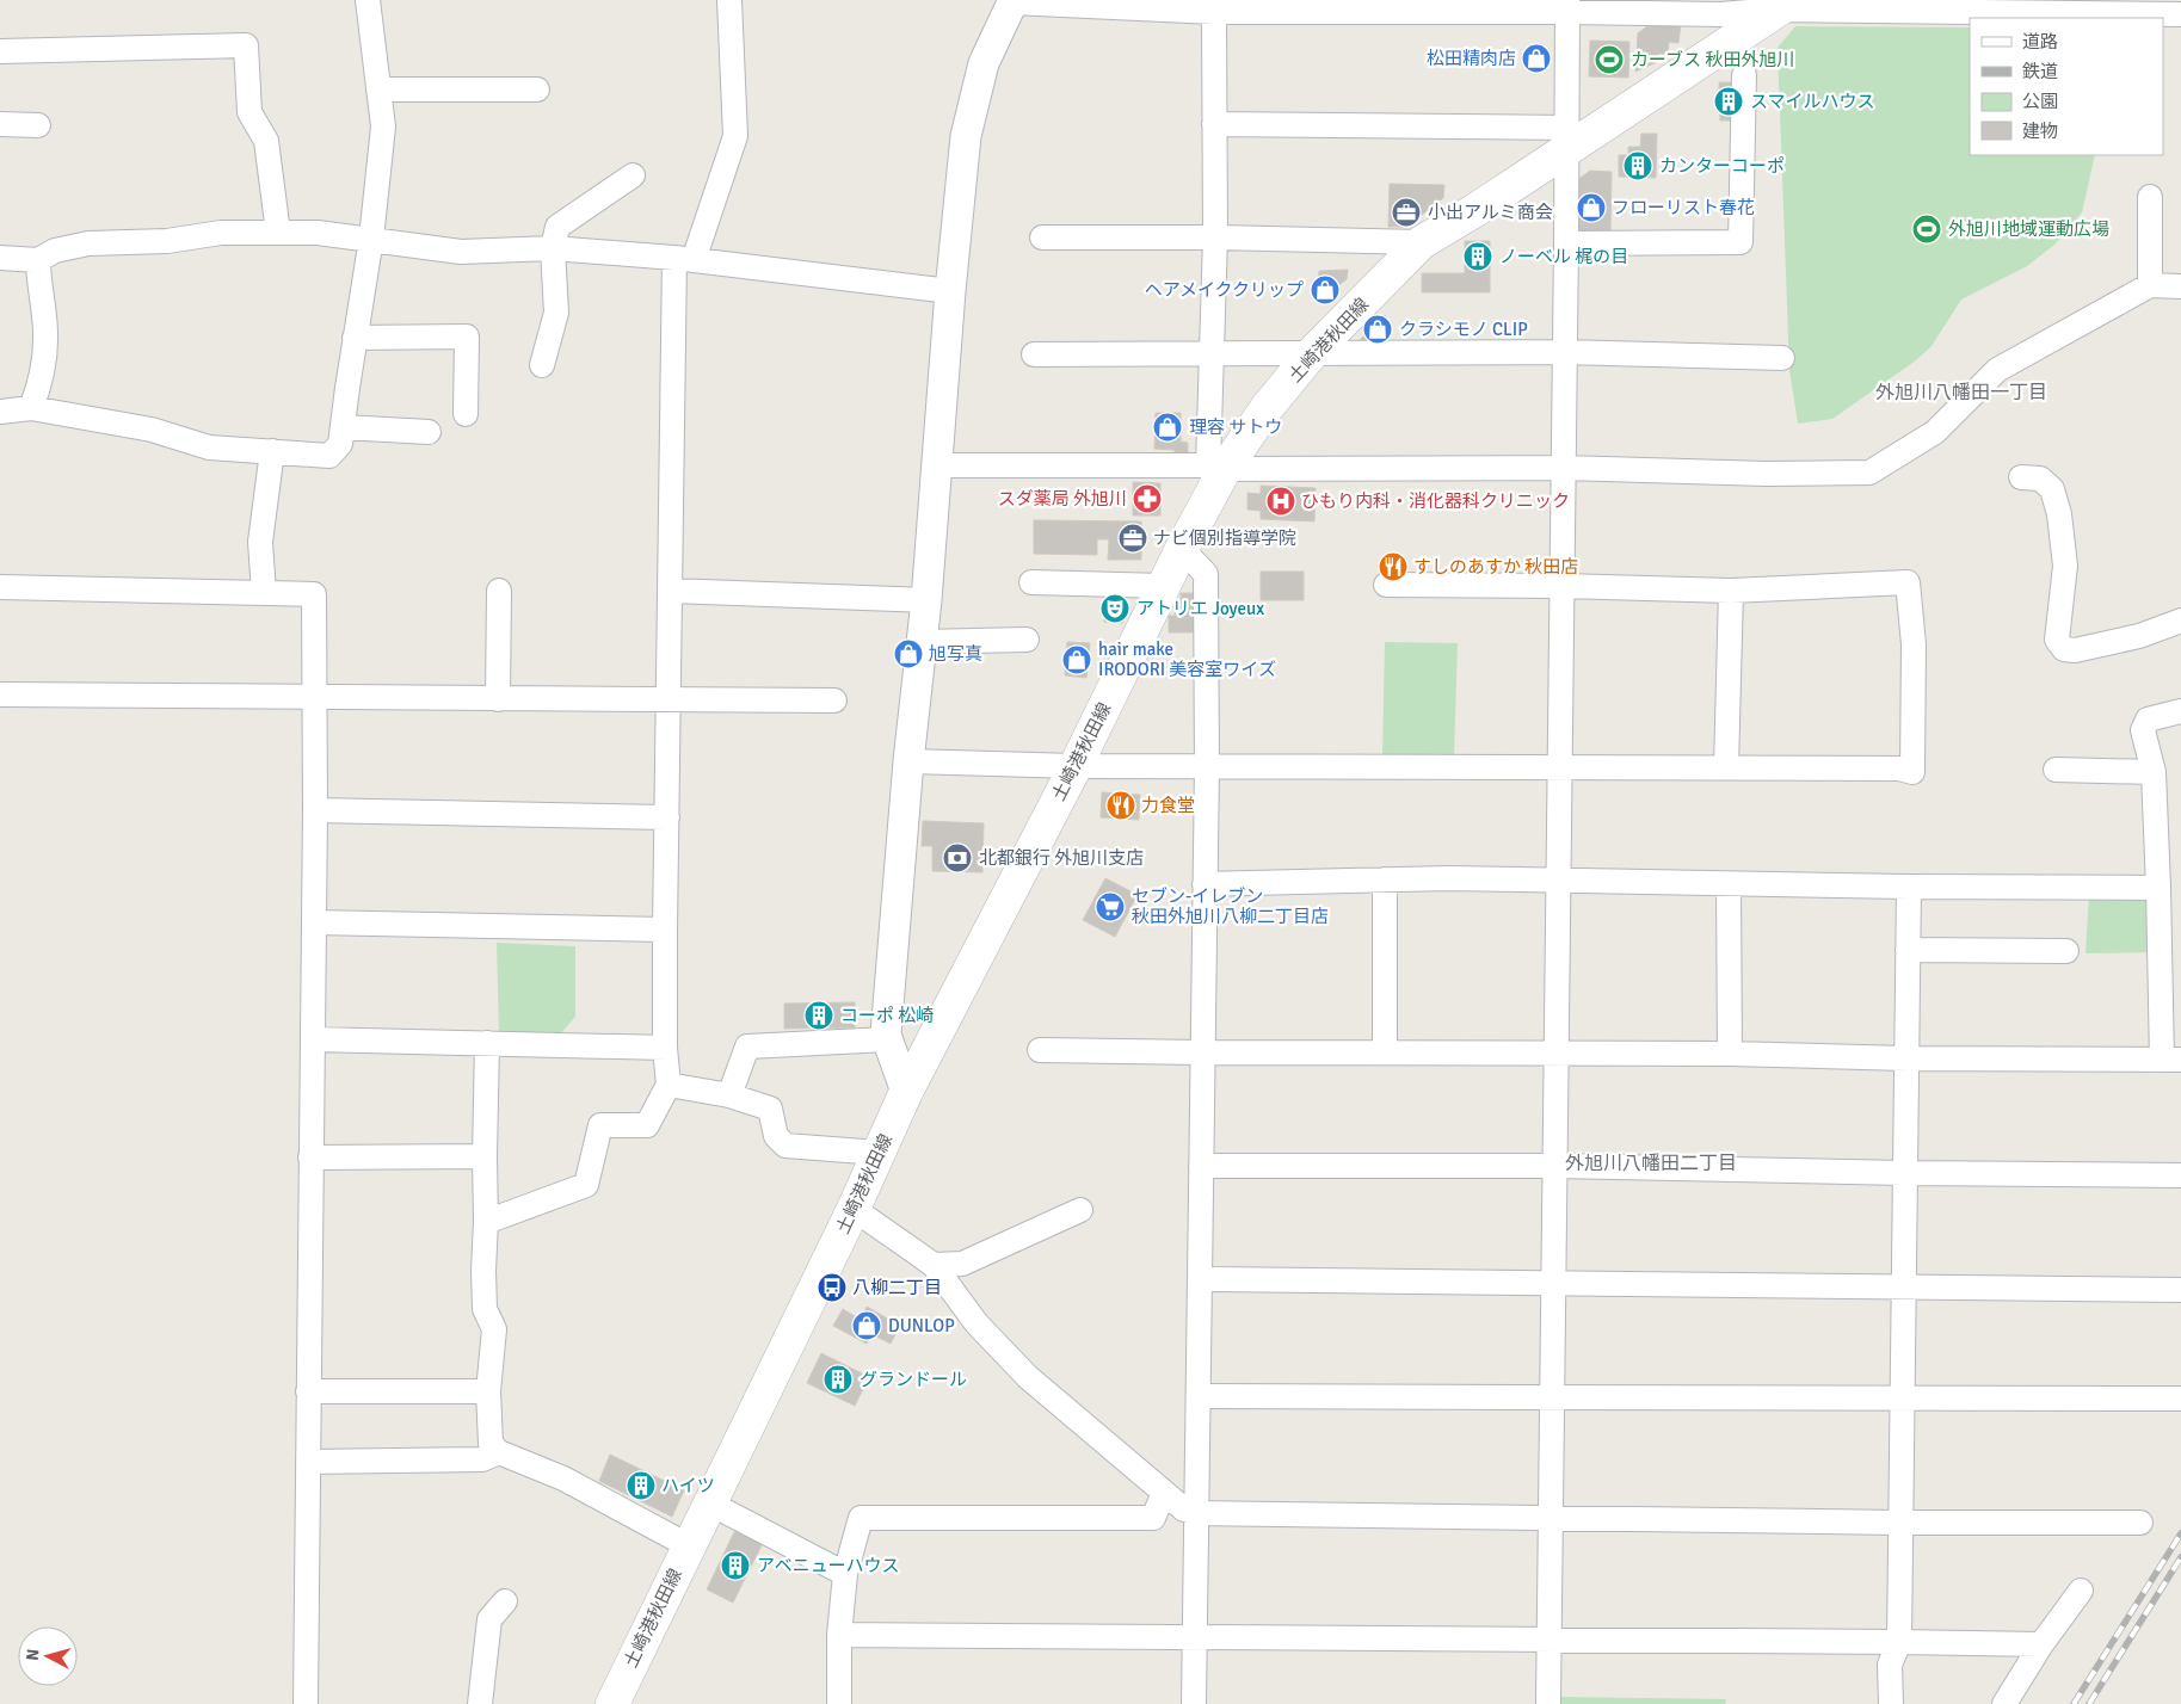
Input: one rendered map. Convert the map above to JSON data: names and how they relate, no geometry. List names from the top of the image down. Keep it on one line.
{"streets":{"main road":["土崎港秋田線"]},"districts":["外旭川八幡田一丁目","外旭川八幡田二丁目"],"places":{"shop":["松田精肉店","フローリスト春花","ヘアメイククリップ","クラシモノ CLIP","理容 サトウ","旭写真","hair make IRODORI 美容室ワイズ","DUNLOP"],"sports":["カーブス 秋田外旭川","外旭川地域運動広場"],"building":["スマイルハウス","カンターコーポ","ノーベル 梶の目","コーポ 松崎","グランドール","ハイツ","アベニューハウス"],"office":["小出アルミ商会","ナビ個別指導学院"],"pharmacy":["スダ薬局 外旭川"],"hospital":["ひもり内科・消化器科クリニック"],"restaurant":["すしのあすか 秋田店","力食堂"],"theatre":["アトリエ Joyeux"],"bank":["北都銀行 外旭川支店"],"supermarket":["セブン-イレブン 秋田外旭川八柳二丁目店"],"bus stop":["八柳二丁目"]},"legend":["道路","鉄道","公園","建物"],"north":"left"}
